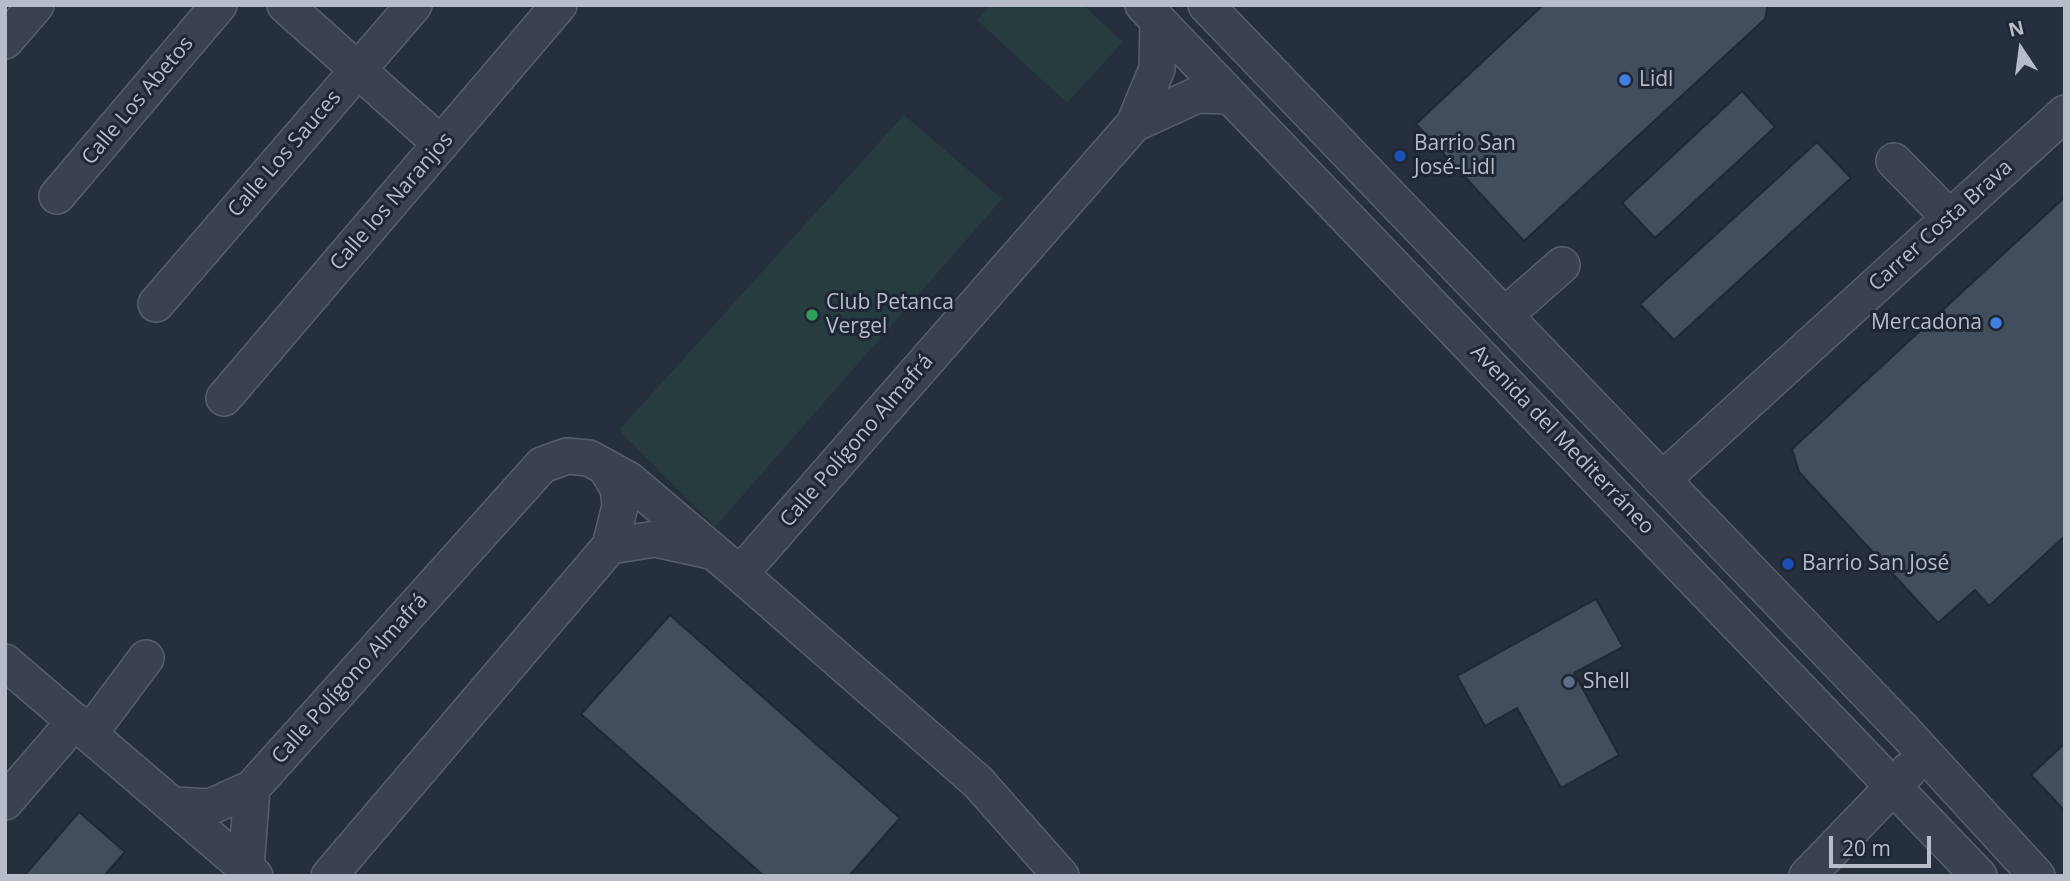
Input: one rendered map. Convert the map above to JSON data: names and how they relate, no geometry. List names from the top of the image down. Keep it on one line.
{"streets":{"street":["Calle Los Abetos","Calle Los Sauces","Calle los Naranjos","Carrer Costa Brava","Avenida del Mediterráneo","Calle Polígono Almafrá"]},"crossings":[["Avenida del Mediterráneo","Calle Polígono Almafrá"]],"places":["Lidl","Barrio San José-Lidl","Club Petanca Vergel","Mercadona","Barrio San José","Shell"],"scale_bar":"20 m","north":"top"}
